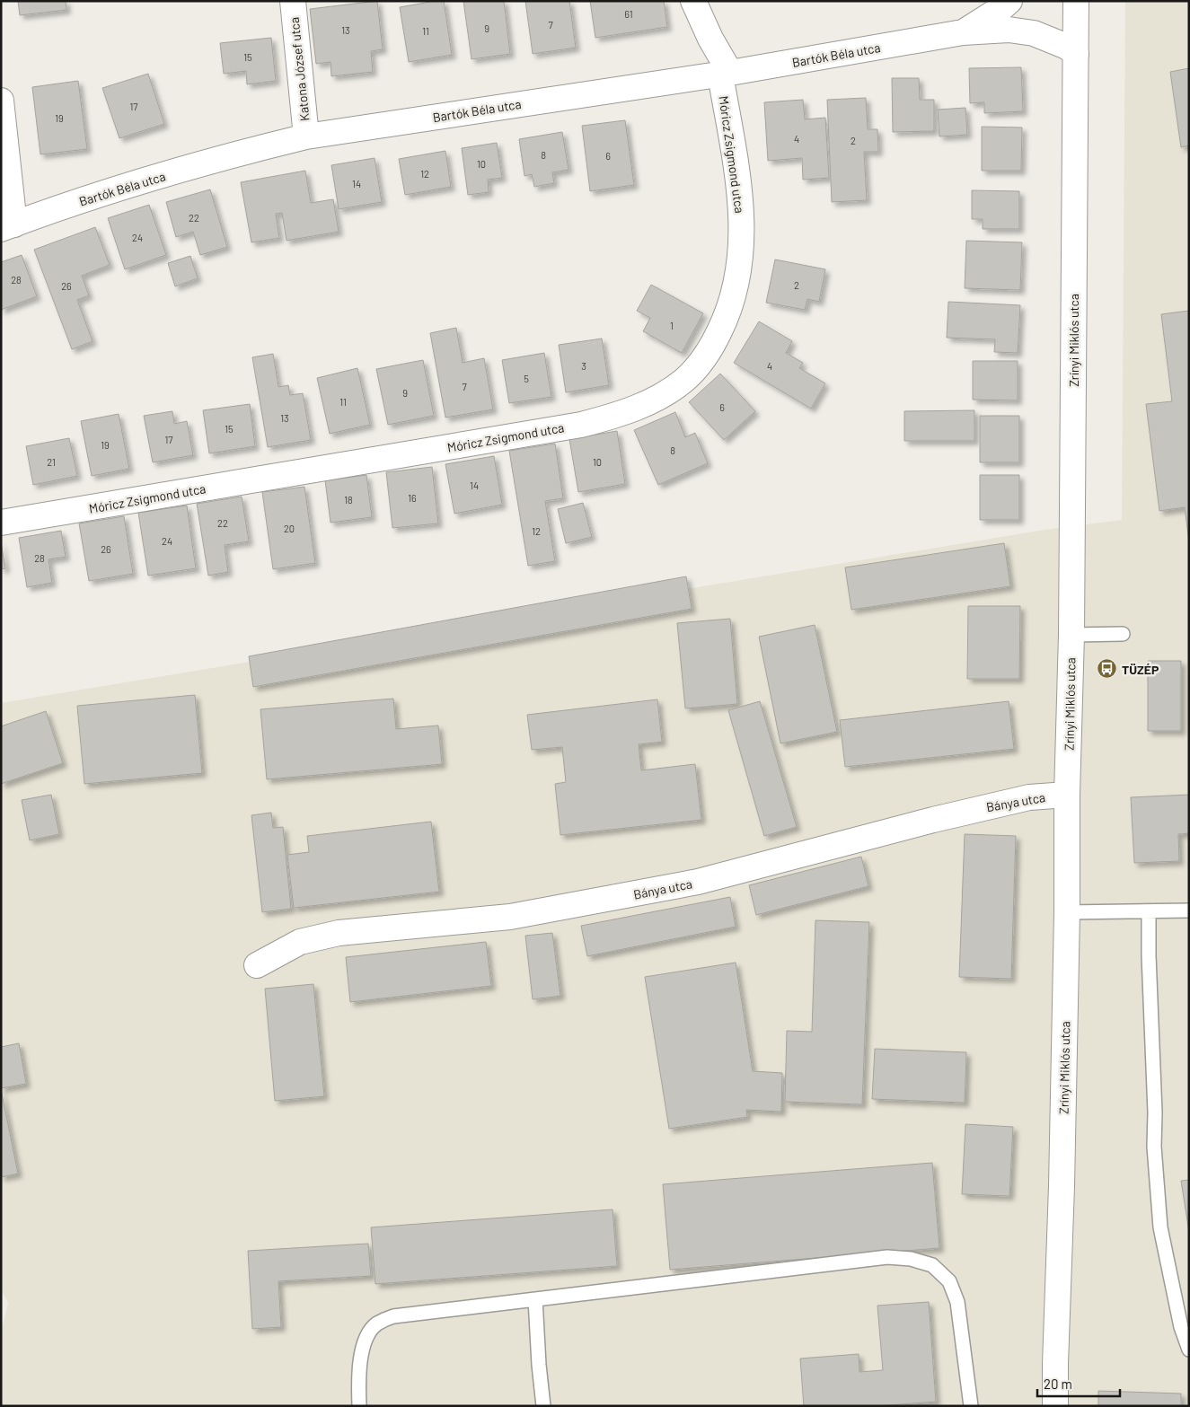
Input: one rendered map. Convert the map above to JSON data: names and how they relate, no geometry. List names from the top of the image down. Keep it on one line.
{"streets":{"street":["Bartók Béla utca","Katona József utca","Móricz Zsigmond utca","Zrínyi Miklós utca","Bánya utca"]},"crossings":[["Bartók Béla utca","Katona József utca"],["Bartók Béla utca","Móricz Zsigmond utca"],["Bartók Béla utca","Zrínyi Miklós utca"],["Zrínyi Miklós utca","Bánya utca"]],"places":{"bus stop":["TÜZÉP"]},"house_numbers":["61","7","9","13","11","15","17","19","4","2","8","6","10","12","14","22","24","28","2","26","1","3","4","5","7","9","11","6","13","15","17","19","8","21","10","14","16","18","22","20","12","24","26","28"],"scale_bar":"20 m"}
